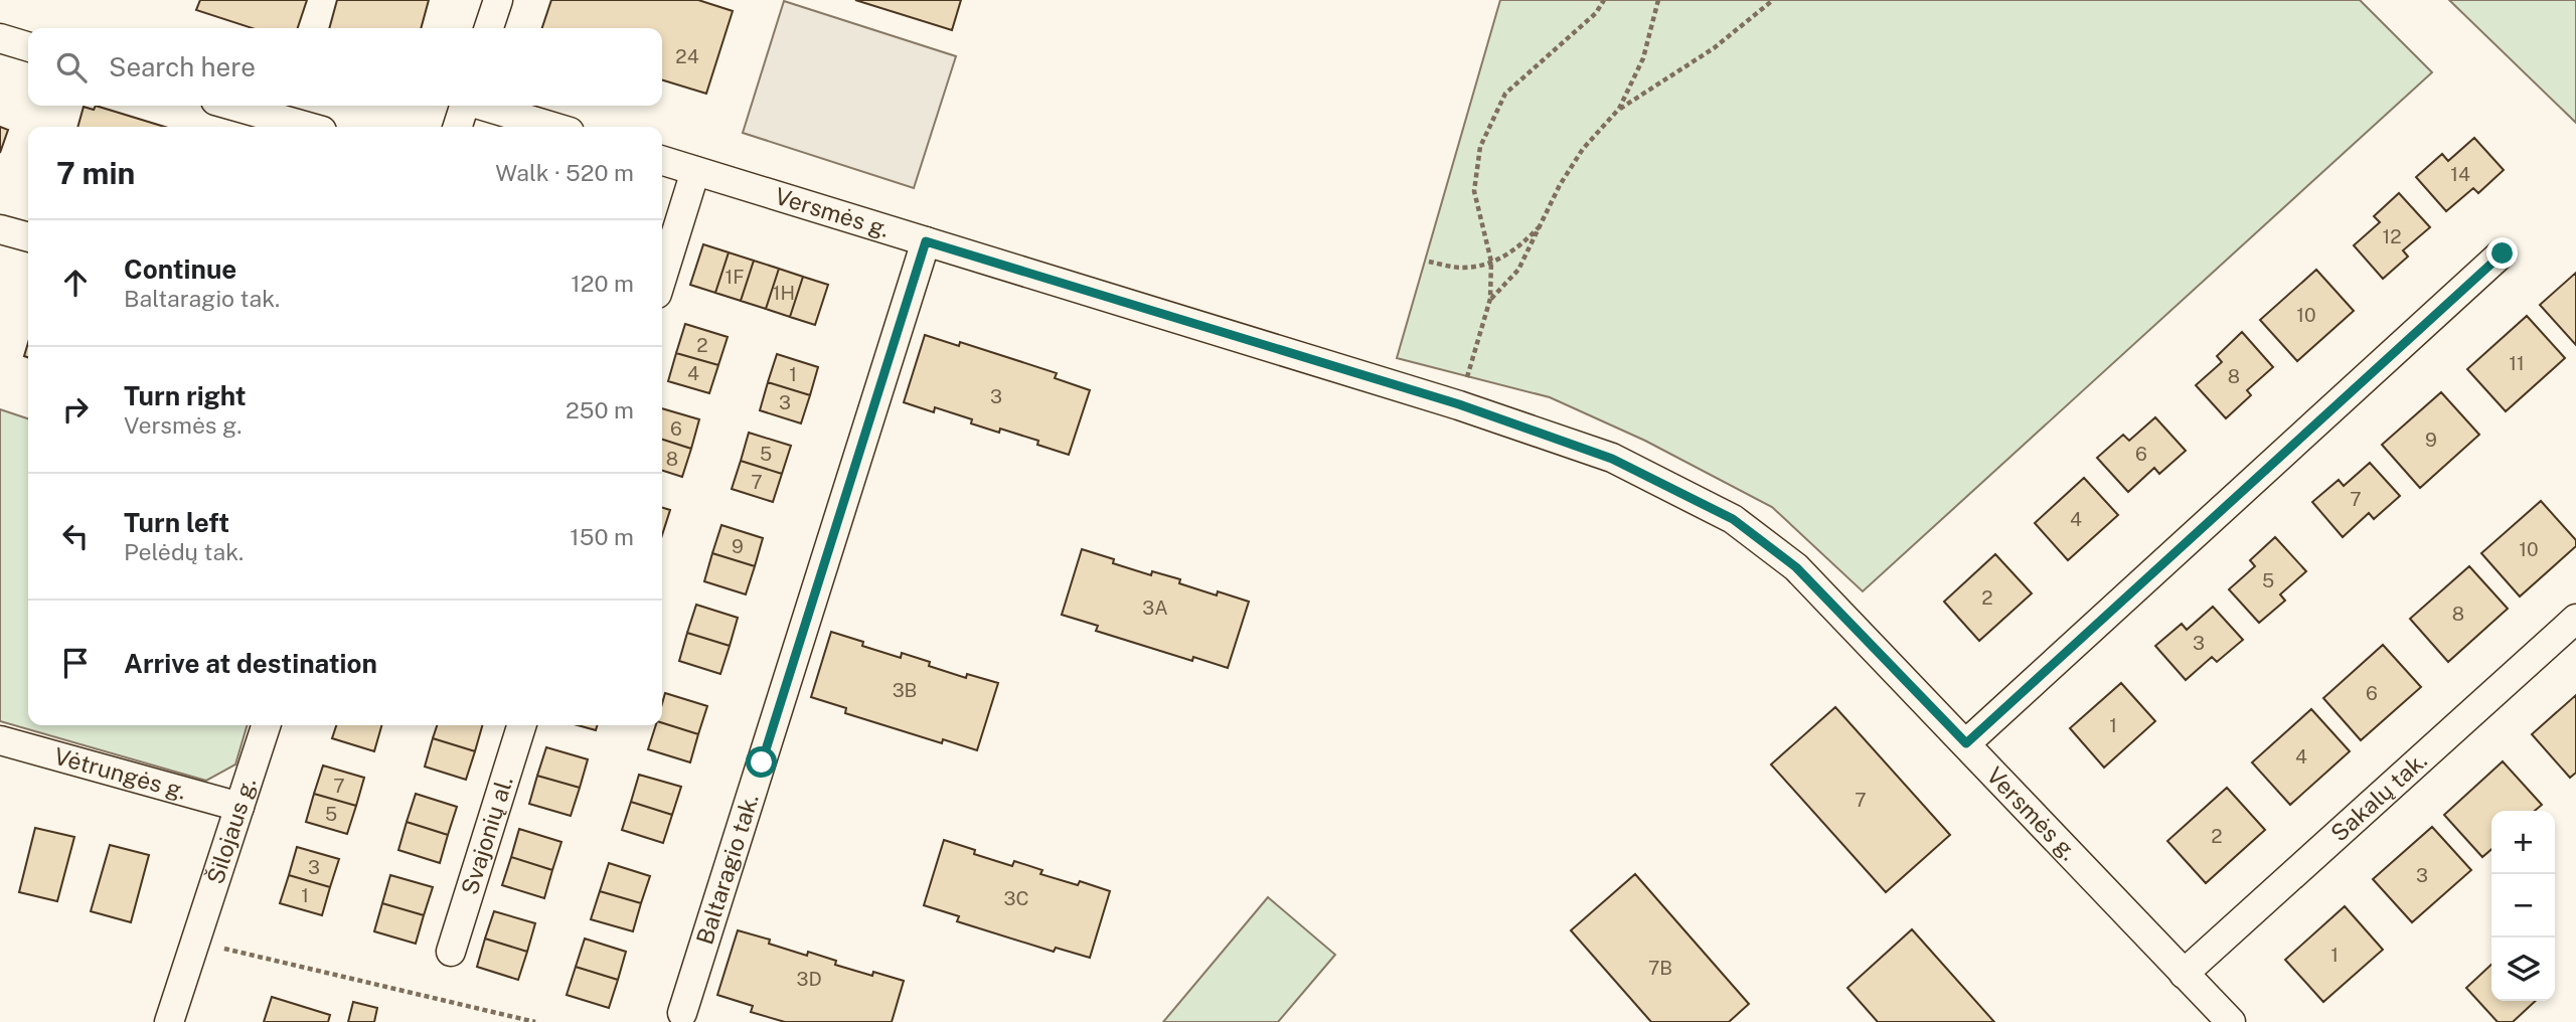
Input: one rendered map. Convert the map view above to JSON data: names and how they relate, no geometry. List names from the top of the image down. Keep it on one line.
{"streets":{"street":["Versmės g.","Vėtrungės g.","Sakalų tak.","Šilojaus g.","Svajonių al.","Baltaragio tak."]},"crossings":[["Versmės g.","Sakalų tak."],["Versmės g.","Baltaragio tak."],["Vėtrungės g.","Šilojaus g."]],"house_numbers":["24","14","12","1F","1H","10","2","11","4","1","8","3","3","6","9","5","6","8","7","7","4","9","10","5","2","3A","8","3","3B","6","1","4","7","7","5","2","3","3","1","3C","1","7B","3D"],"page":{"search":"Search here","heading":["7 min","Walk · 520 m"],"list":[["Continue","Baltaragio tak.","120 m"],["Turn right","Versmės g.","250 m"],["Turn left","Pelėdų tak.","150 m"],"Arrive at destination"],"map_buttons":["+","−"]}}
